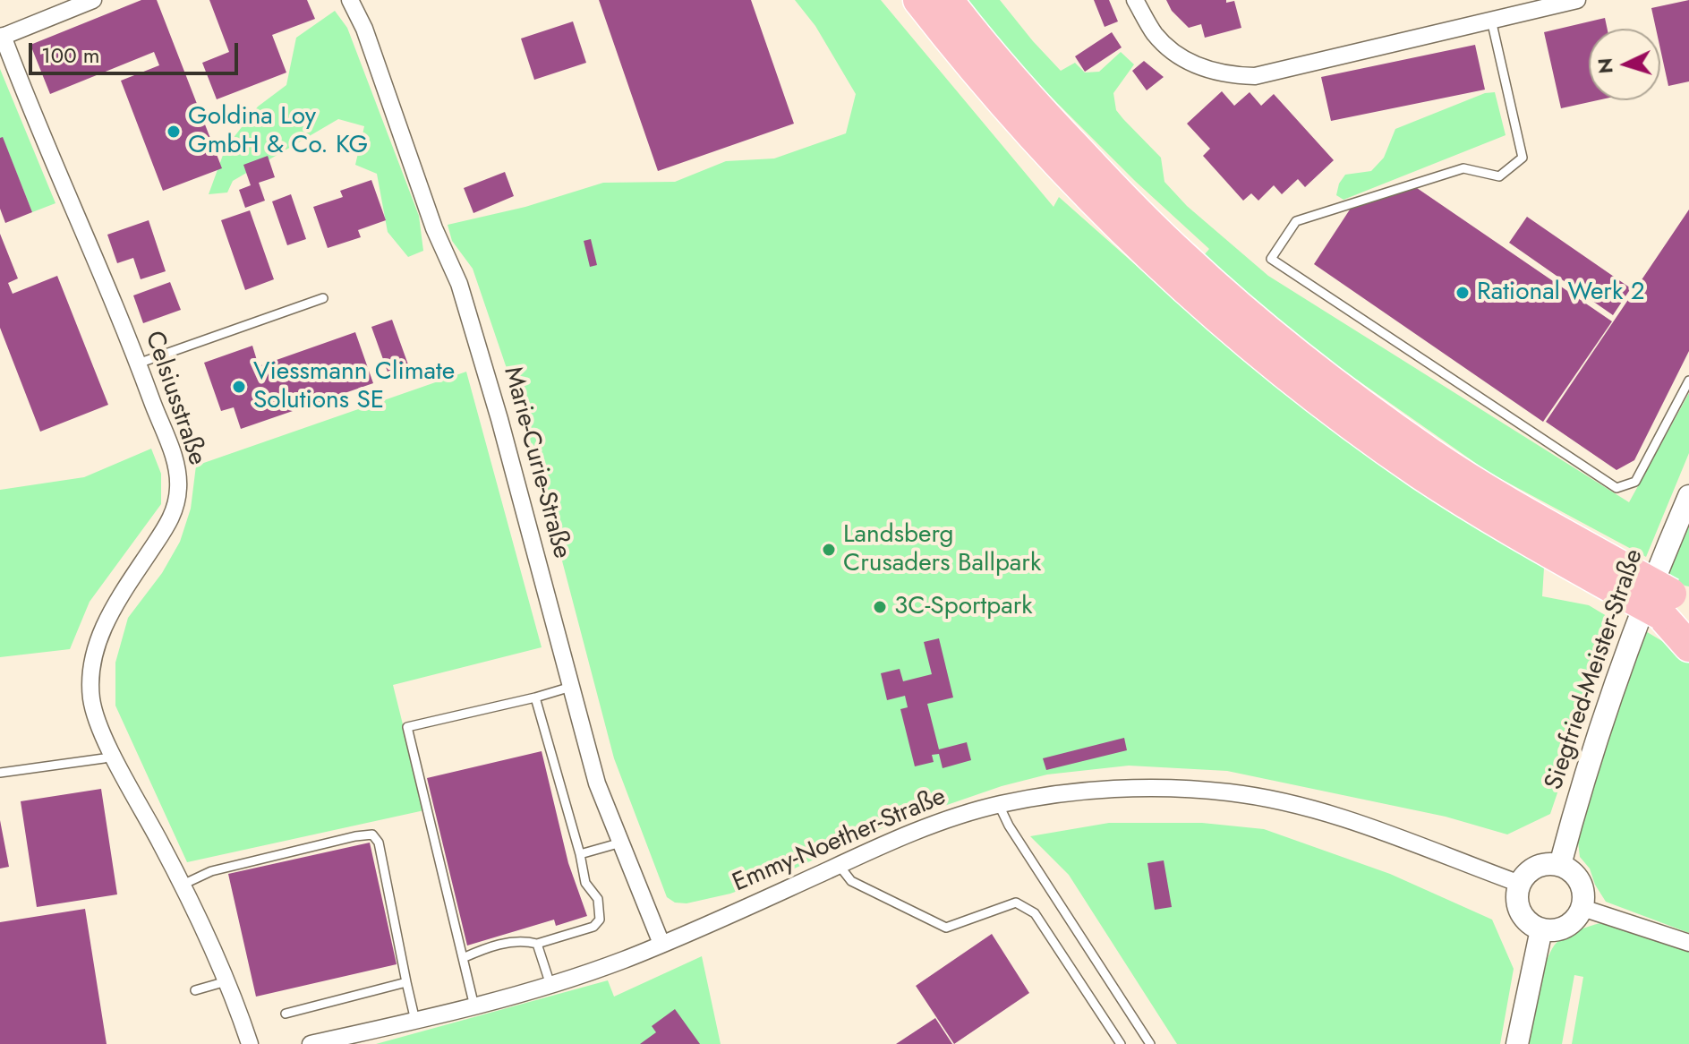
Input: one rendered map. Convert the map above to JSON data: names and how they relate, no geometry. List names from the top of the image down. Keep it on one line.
{"streets":{"street":["Celsiusstraße","Marie-Curie-Straße","Siegfried-Meister-Straße","Emmy-Noether-Straße"]},"crossings":[["Marie-Curie-Straße","Emmy-Noether-Straße"],["Siegfried-Meister-Straße","Emmy-Noether-Straße"]],"places":["Goldina Loy GmbH & Co. KG","Rational Werk 2","Viessmann Climate Solutions SE","Landsberg Crusaders Ballpark","3C-Sportpark"],"scale_bar":"100 m","north":"left"}
